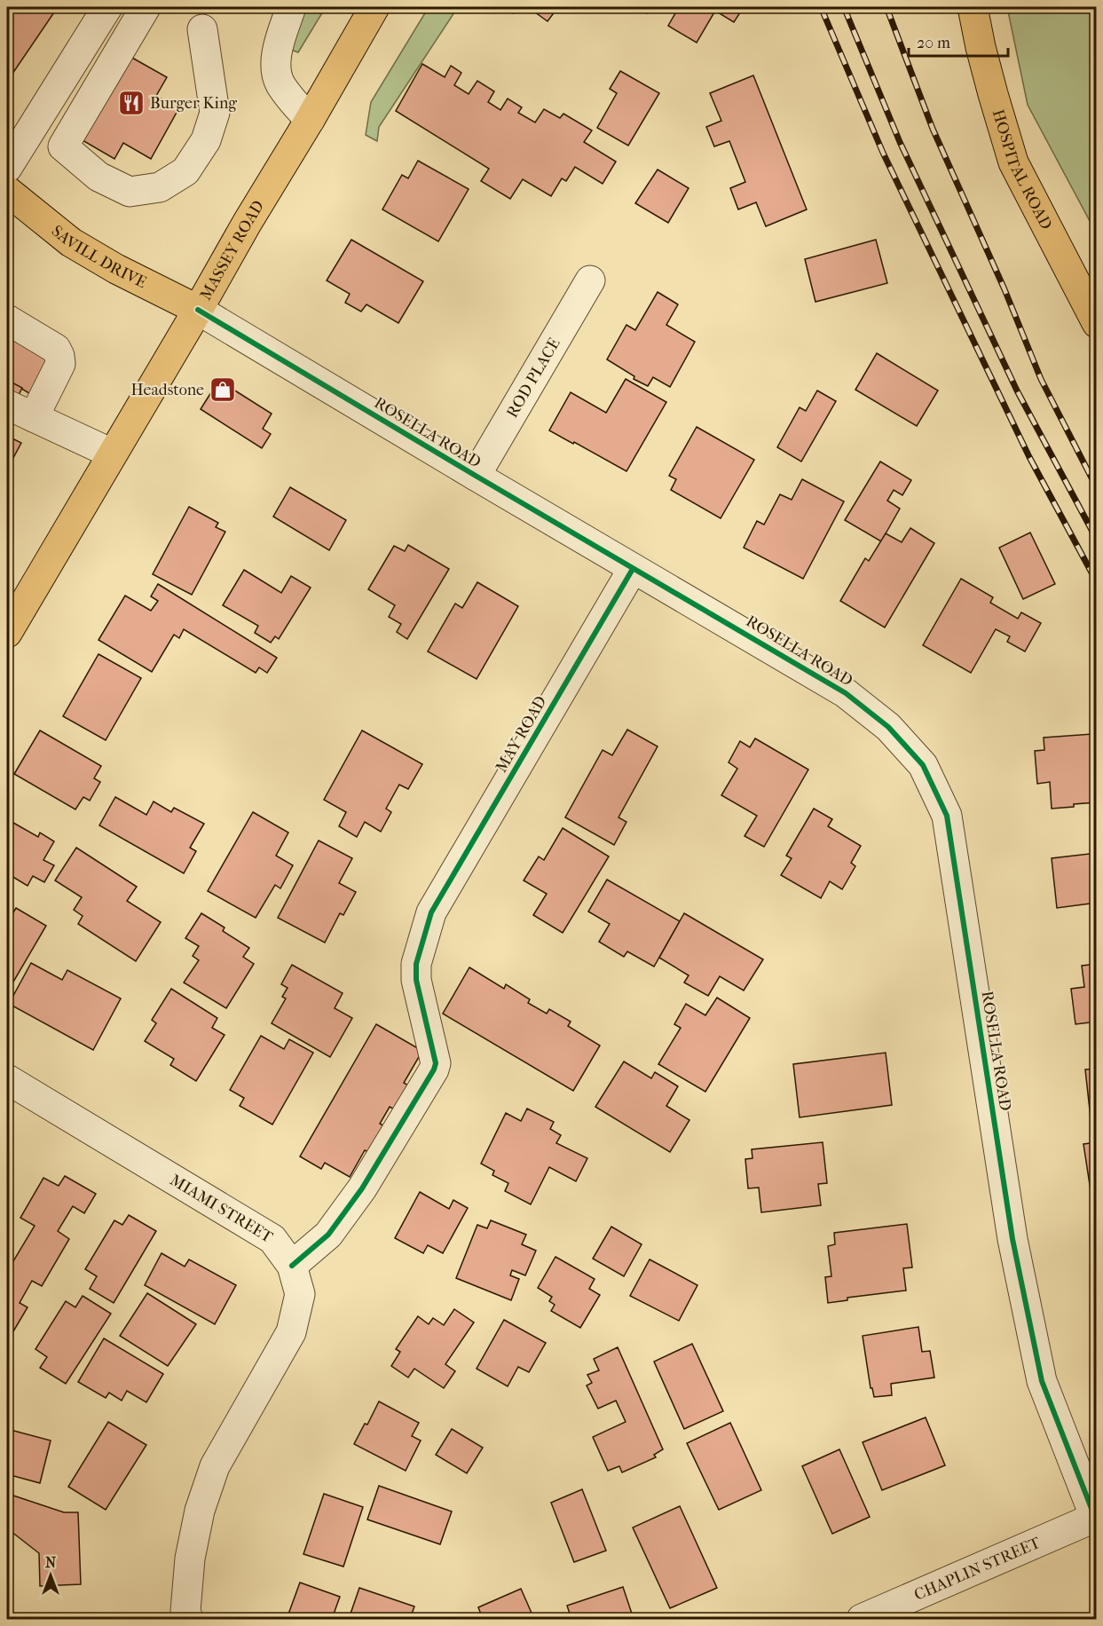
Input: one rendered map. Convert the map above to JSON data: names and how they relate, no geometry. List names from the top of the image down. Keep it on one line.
{"streets":{"main road":["HOSPITAL ROAD","MASSEY ROAD","SAVILL DRIVE"],"street":["ROD PLACE","ROSELLA ROAD","MAY ROAD","MIAMI STREET","CHAPLIN STREET"]},"crossings":[["MASSEY ROAD","SAVILL DRIVE"],["MASSEY ROAD","ROSELLA ROAD"],["SAVILL DRIVE","ROSELLA ROAD"],["ROD PLACE","ROSELLA ROAD"],["ROSELLA ROAD","MAY ROAD"],["ROSELLA ROAD","CHAPLIN STREET"],["MAY ROAD","MIAMI STREET"]],"places":{"restaurant":["Burger King"],"shop":["Headstone"]},"scale_bar":"20 m","north":"top"}
